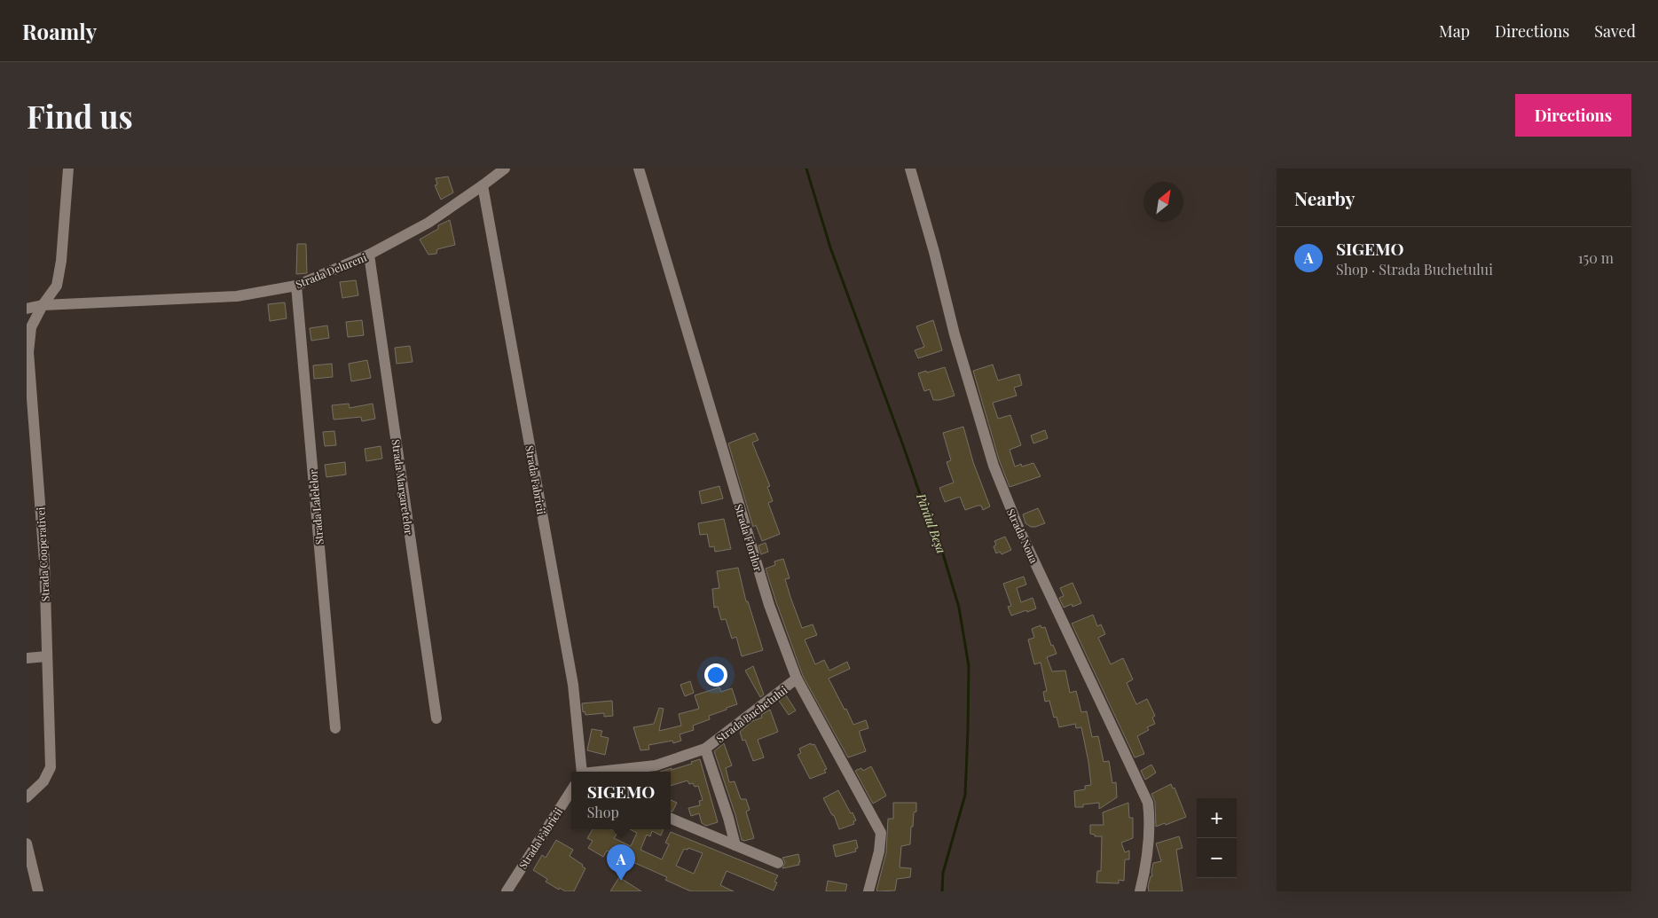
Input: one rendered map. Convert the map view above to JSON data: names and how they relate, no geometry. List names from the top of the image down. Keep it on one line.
{"streets":{"street":["Strada Delureni","Strada Fabricii","Strada Margaretelor","Strada Lalelelor","Strada Noua","Strada Florilor","Strada Cooperativei","Strada Buchetului"]},"crossings":[["Strada Delureni","Strada Fabricii"],["Strada Delureni","Strada Margaretelor"],["Strada Delureni","Strada Lalelelor"],["Strada Delureni","Strada Cooperativei"],["Strada Florilor","Strada Buchetului"]],"water":["Pârâul Beșa"],"north":"top right","page":{"header":"Roamly","nav":["Map","Directions","Saved"],"buttons":"Directions","title":"Find us","heading":"Nearby","list":[{"mark":"A","name":"SIGEMO","note":"Shop · Strada Buchetului","value":"150 m"}],"popup":["SIGEMO","Shop"],"map_buttons":["+","−"],"pins":"A"}}
